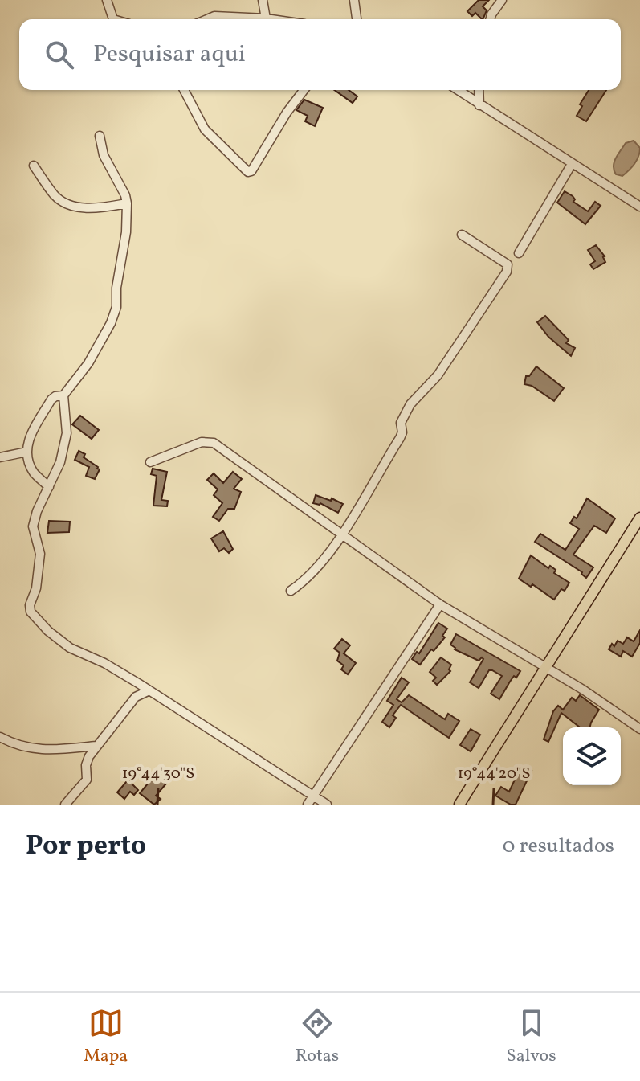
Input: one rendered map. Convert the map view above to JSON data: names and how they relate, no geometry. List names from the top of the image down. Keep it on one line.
{"page":{"search":"Pesquisar aqui","heading":["Por perto","0 resultados"],"nav":["Mapa","Rotas","Salvos"]},"coordinates":["19°44'30\"S","19°44'20\"S"]}
